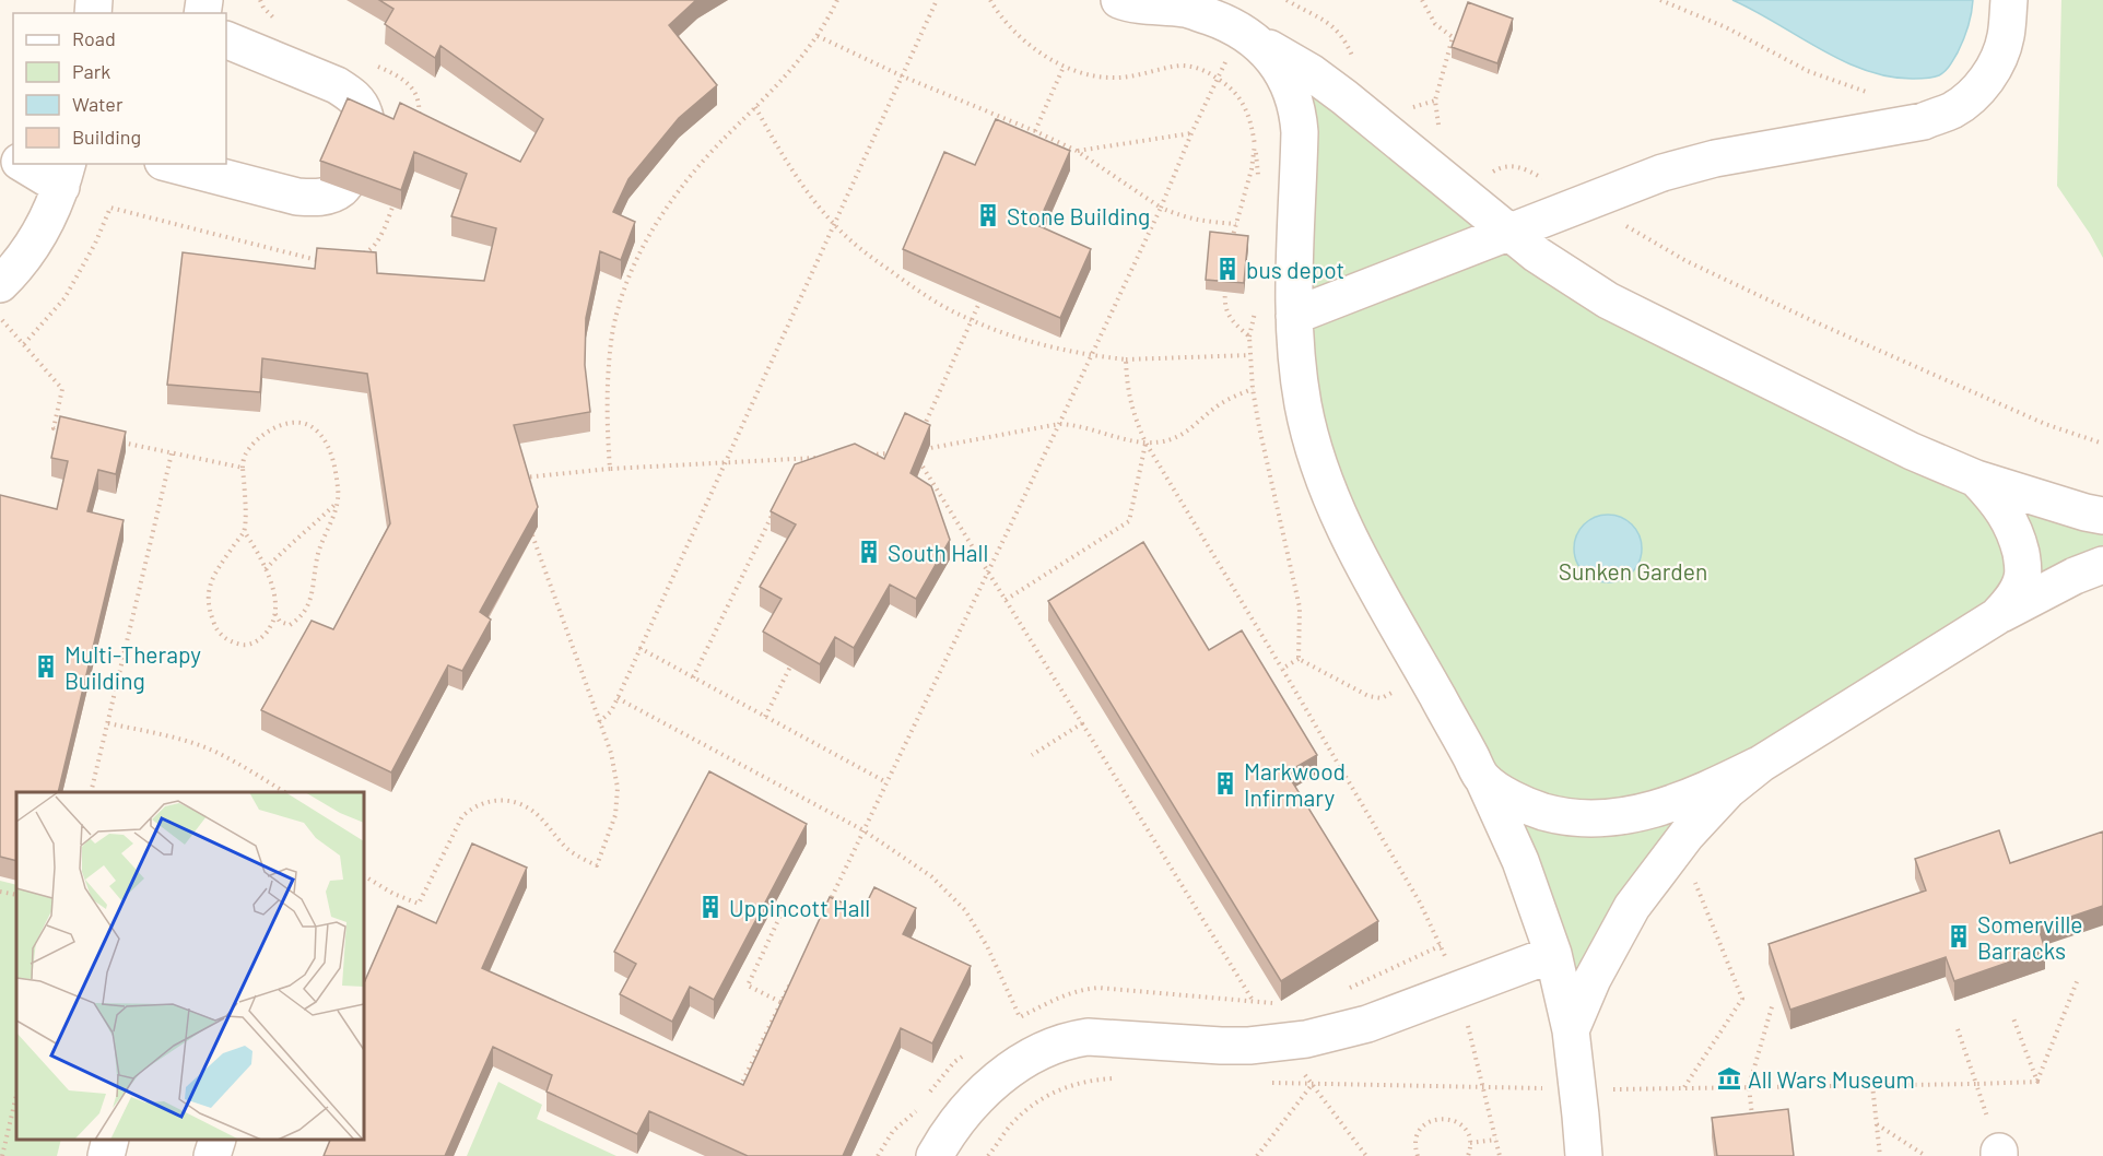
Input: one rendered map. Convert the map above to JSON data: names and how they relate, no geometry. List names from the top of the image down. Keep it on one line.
{"parks":["Sunken Garden"],"places":{"building":["Stone Building","bus depot","South Hall","Multi-Therapy Building","Markwood Infirmary","Uppincott Hall","Somerville Barracks"],"museum":["All Wars Museum"]},"legend":["Road","Park","Water","Building"]}
